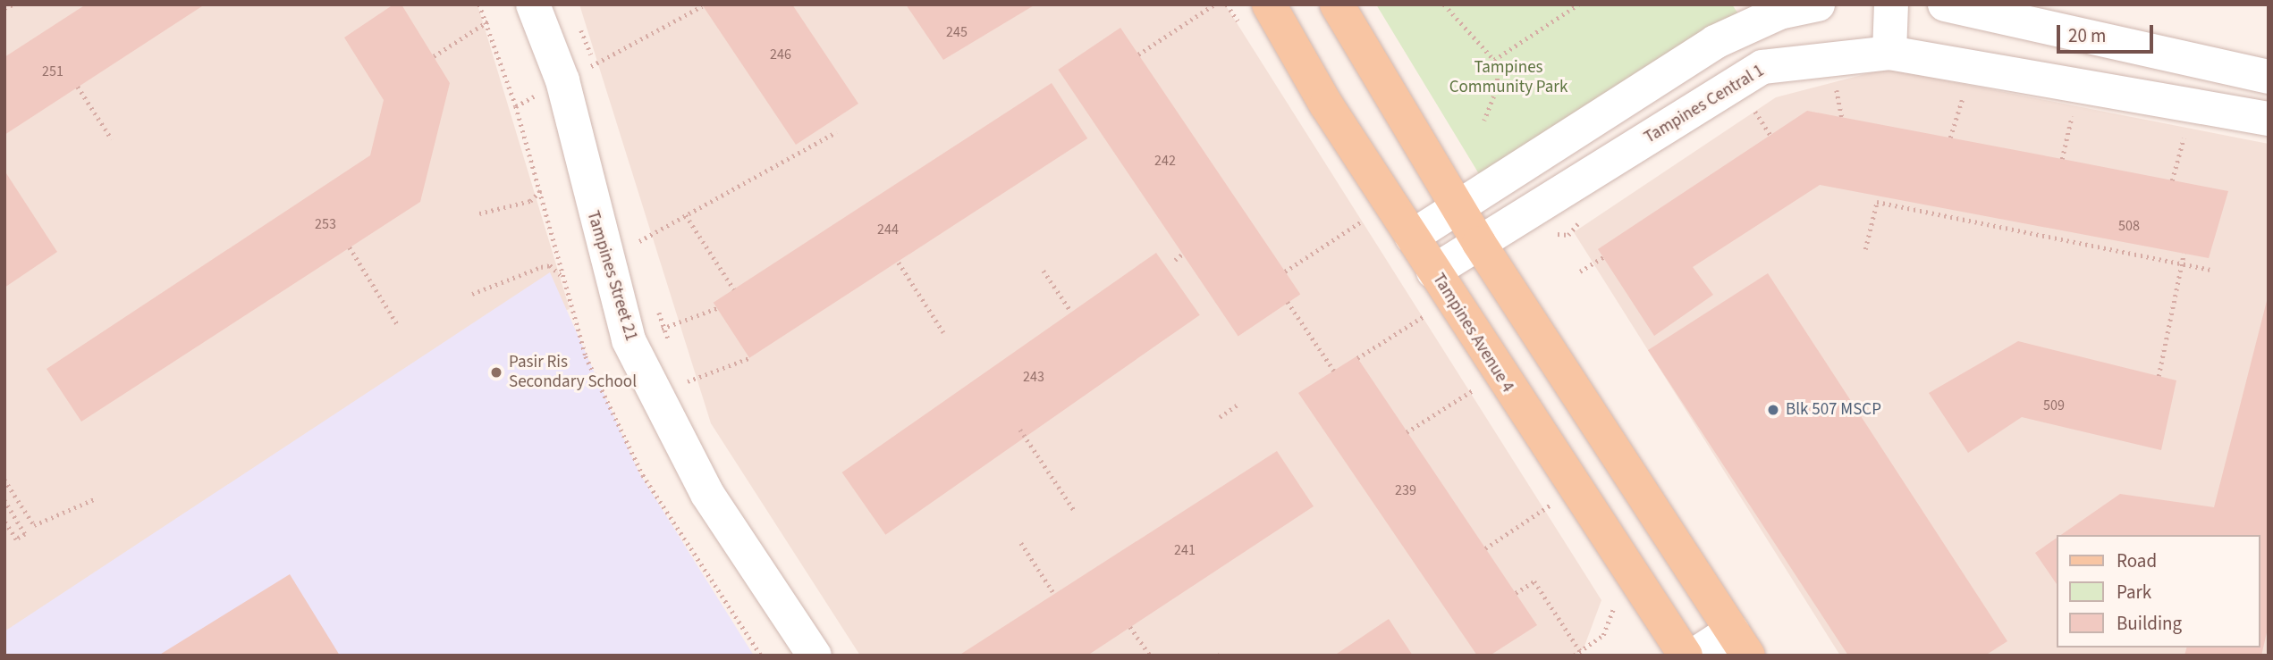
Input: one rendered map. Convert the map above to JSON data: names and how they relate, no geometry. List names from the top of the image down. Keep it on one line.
{"streets":{"main road":["Tampines Avenue 4"],"street":["Tampines Central 1","Tampines Street 21"]},"crossings":[["Tampines Central 1","Tampines Avenue 4"]],"parks":["Tampines Community Park"],"places":["Pasir Ris Secondary School","Blk 507 MSCP"],"house_numbers":["245","246","251","242","253","508","244","243","509","239","241"],"legend":["Road","Park","Building"],"scale_bar":"20 m"}
